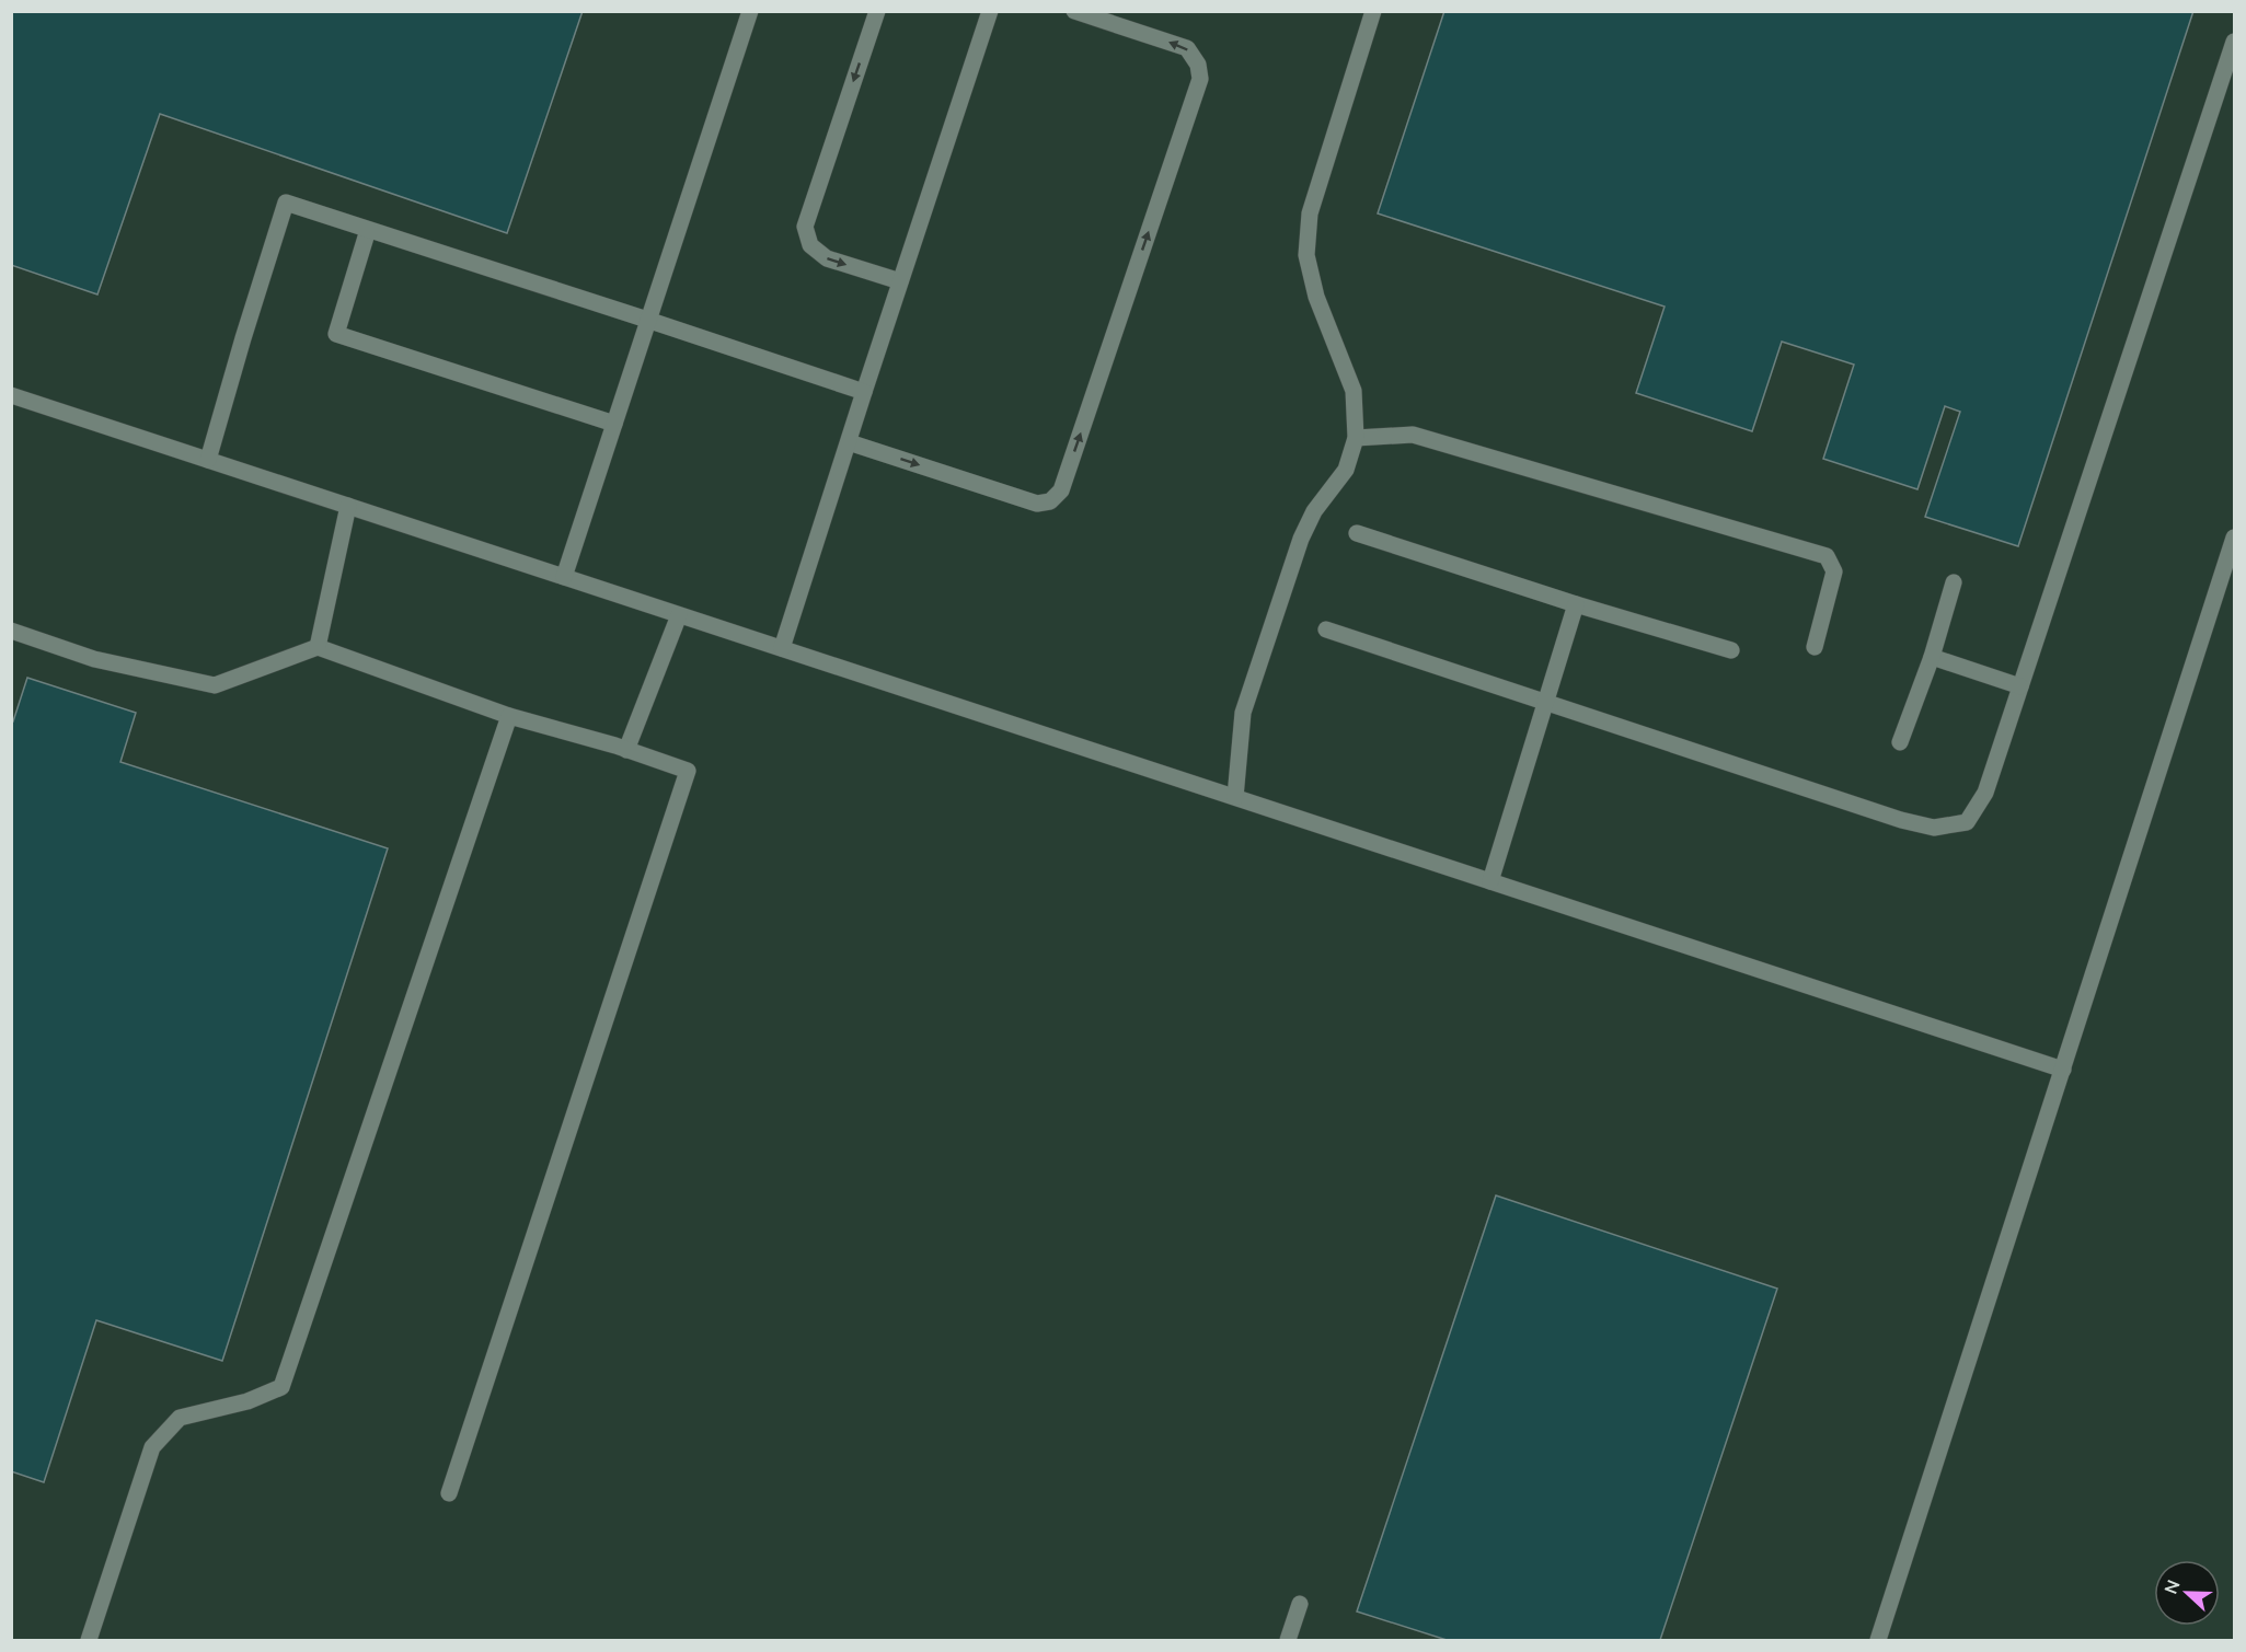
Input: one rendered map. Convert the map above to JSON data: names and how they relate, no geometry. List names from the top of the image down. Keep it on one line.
{"north":"left"}
